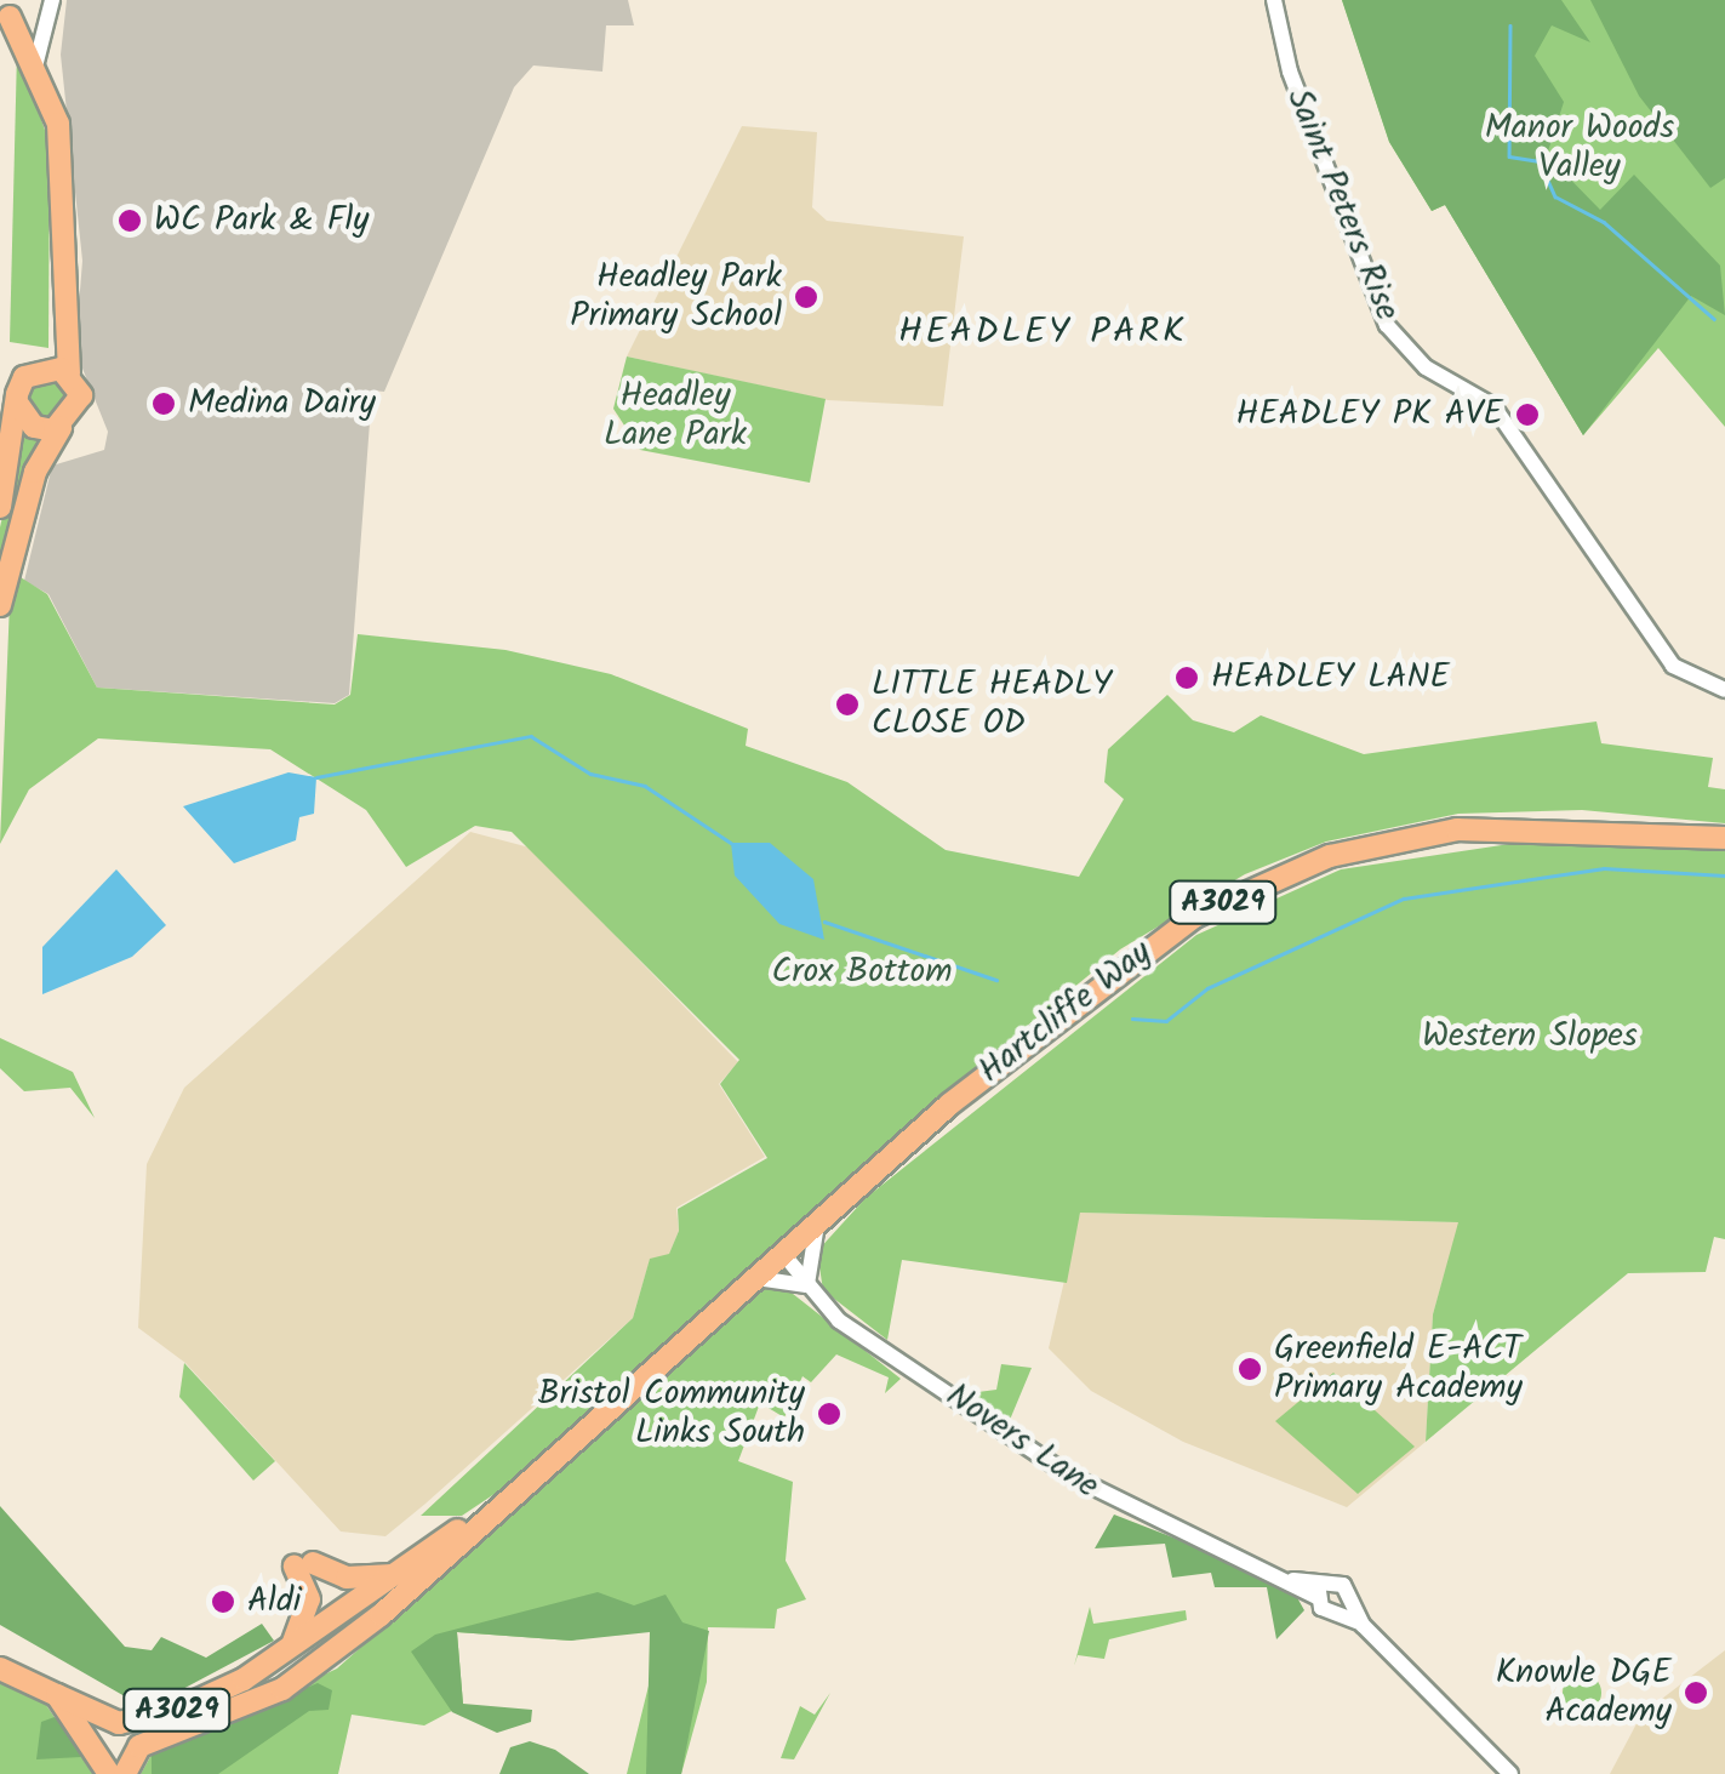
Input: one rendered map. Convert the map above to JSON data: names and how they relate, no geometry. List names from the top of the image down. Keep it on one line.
{"streets":{"highway":["A3029","Hartcliffe Way"],"street":["Saint Peters Rise","Novers Lane"]},"crossings":[["Hartcliffe Way","Novers Lane"]],"districts":["HEADLEY PARK"],"parks":["Manor Woods Valley","Headley Lane Park","Crox Bottom","Western Slopes"],"places":["WC Park & Fly","Headley Park Primary School","Medina Dairy","HEADLEY PK AVE","HEADLEY LANE","LITTLE HEADLY CLOSE OD","Greenfield E-ACT Primary Academy","Bristol Community Links South","Aldi","Knowle DGE Academy"]}
